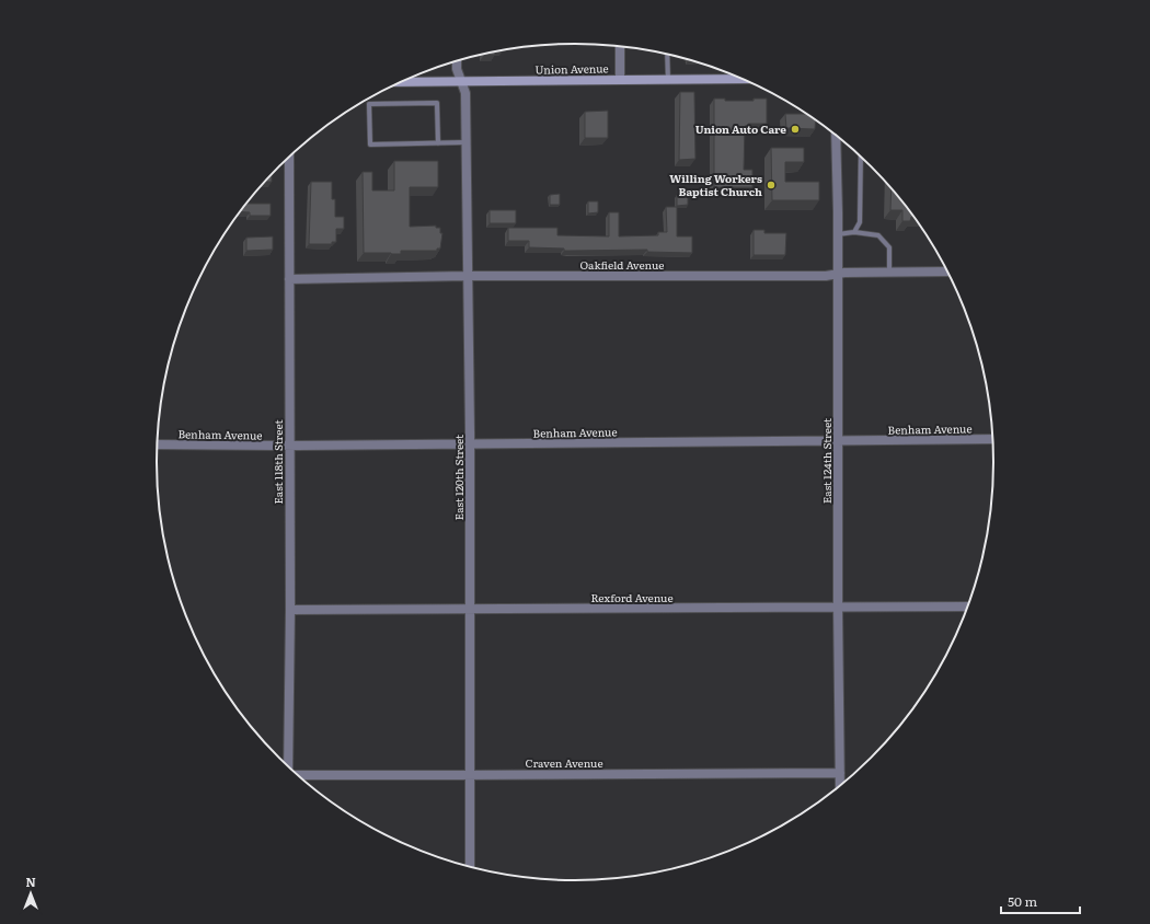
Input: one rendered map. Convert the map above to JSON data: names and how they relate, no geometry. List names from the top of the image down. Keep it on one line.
{"streets":{"main road":["Union Avenue"],"street":["Oakfield Avenue","Benham Avenue","East 124th Street","East 118th Street","East 120th Street","Rexford Avenue","Craven Avenue"]},"crossings":[["Union Avenue","East 120th Street"],["Oakfield Avenue","East 124th Street"],["Oakfield Avenue","East 118th Street"],["Oakfield Avenue","East 120th Street"],["Benham Avenue","East 124th Street"],["Benham Avenue","East 118th Street"],["Benham Avenue","East 120th Street"],["East 124th Street","Rexford Avenue"],["East 124th Street","Craven Avenue"],["East 118th Street","Rexford Avenue"],["East 120th Street","Rexford Avenue"],["East 120th Street","Craven Avenue"]],"places":["Union Auto Care","Willing Workers Baptist Church"],"scale_bar":"50 m","north":"top"}
